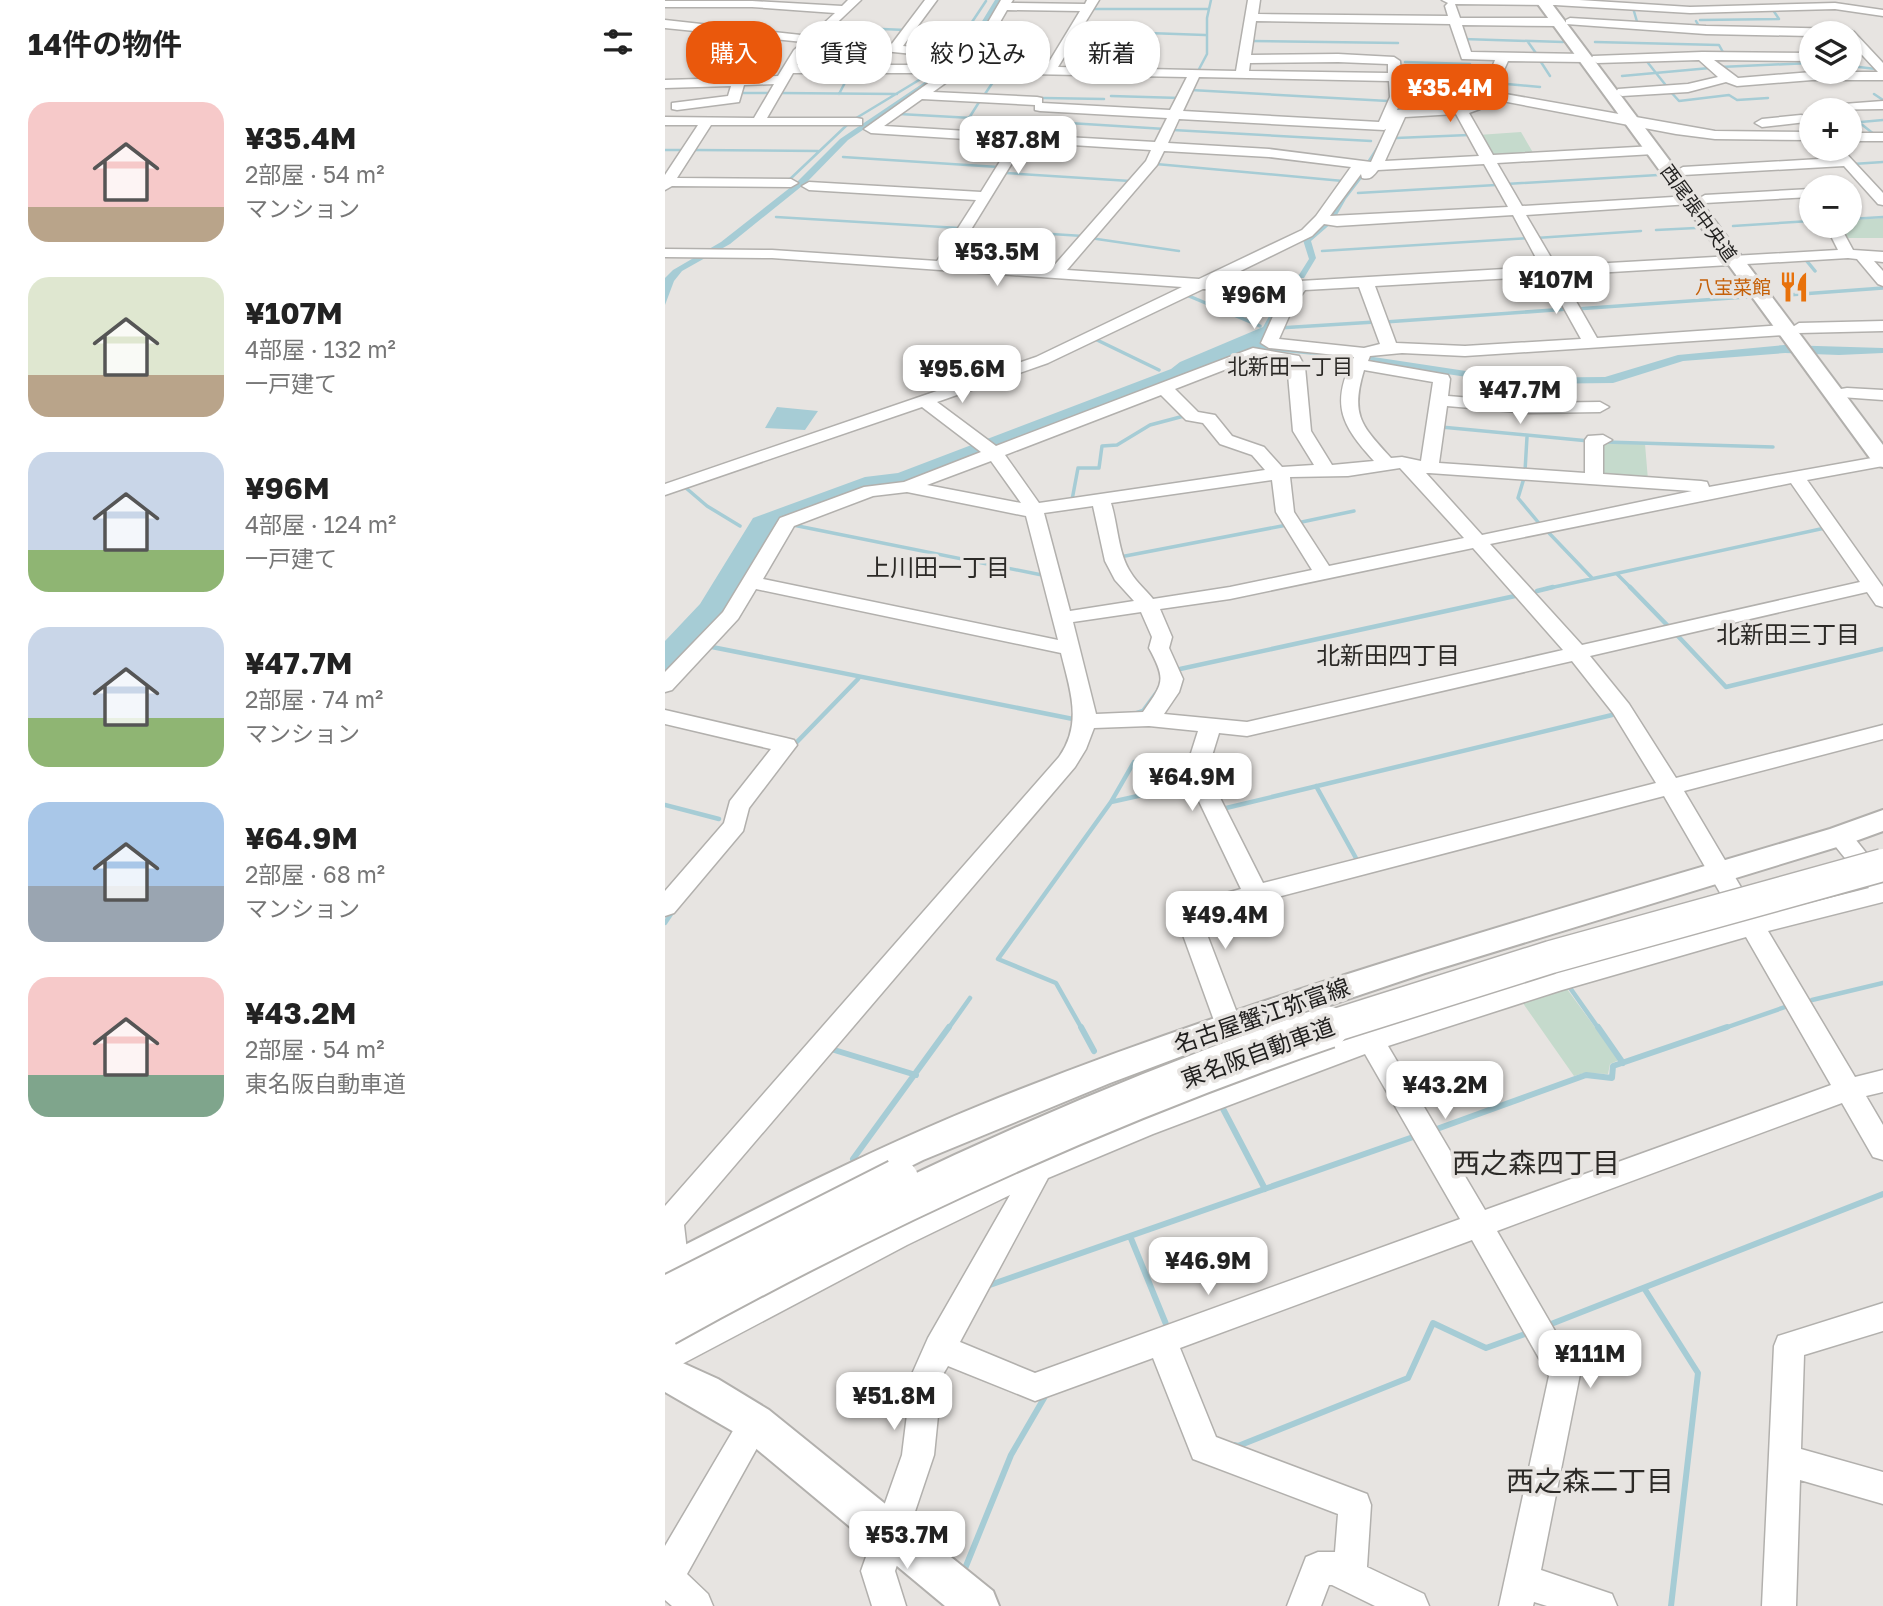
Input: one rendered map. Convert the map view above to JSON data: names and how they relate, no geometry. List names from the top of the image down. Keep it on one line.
{"streets":{"highway":["東名阪自動車道"],"main road":["西尾張中央道","名古屋蟹江弥富線"]},"crossings":[["名古屋蟹江弥富線","東名阪自動車道"]],"districts":["北新田一丁目","上川田一丁目","北新田三丁目","北新田四丁目","西之森四丁目","西之森二丁目"],"places":{"restaurant":["八宝菜館"]},"page":{"heading":"14件の物件","map_buttons":["+","−"],"chip":["購入","賃貸","絞り込み","新着"],"price":["¥35.4M","¥87.8M","¥53.5M","¥107M","¥96M","¥95.6M","¥47.7M","¥64.9M","¥49.4M","¥43.2M","¥46.9M","¥111M","¥51.8M","¥53.7M"],"list":[{"name":"¥35.4M","note":"2部屋 · 54 m² · マンション"},{"name":"¥107M","note":"4部屋 · 132 m² · 一戸建て"},{"name":"¥96M","note":"4部屋 · 124 m² · 一戸建て"},{"name":"¥47.7M","note":"2部屋 · 74 m² · マンション"},{"name":"¥64.9M","note":"2部屋 · 68 m² · マンション"},{"name":"¥43.2M","note":"2部屋 · 54 m² · 東名阪自動車道"}]}}
